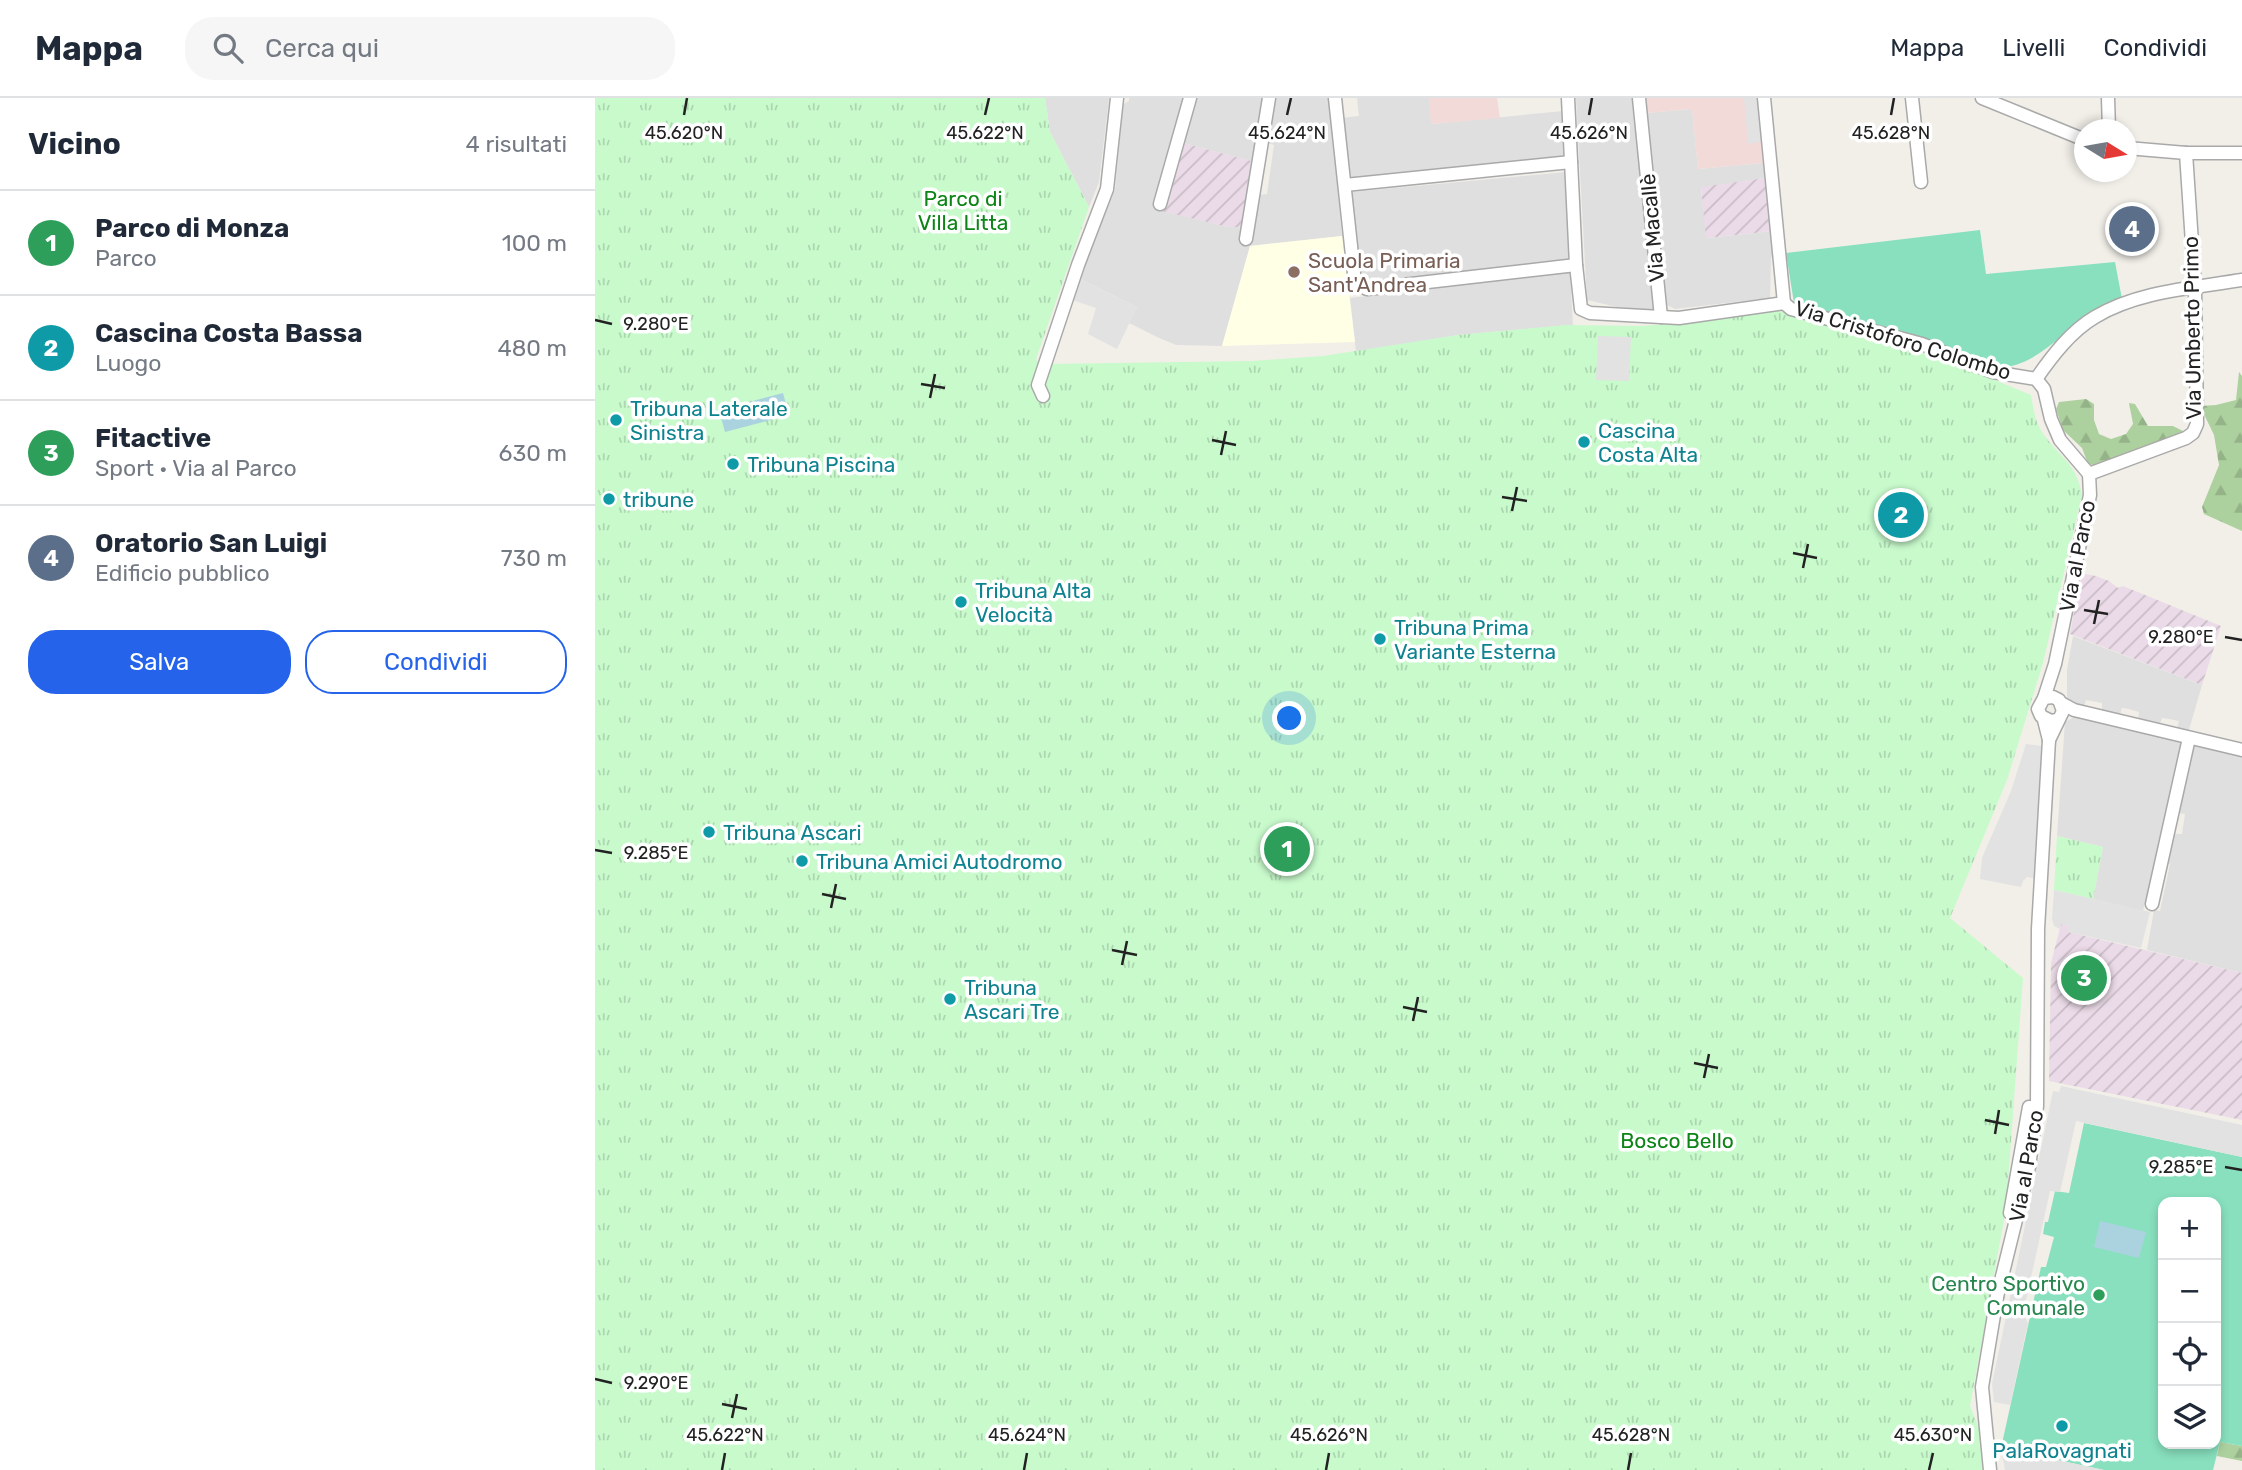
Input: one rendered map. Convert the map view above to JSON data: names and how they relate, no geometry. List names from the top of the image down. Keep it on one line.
{"streets":{"street":["Via Macallè","Via Umberto Primo","Via Cristoforo Colombo","Via al Parco"]},"crossings":[["Via Umberto Primo","Via al Parco"],["Via Cristoforo Colombo","Via al Parco"]],"parks":["Parco di Villa Litta","Bosco Bello"],"places":["Scuola Primaria Sant'Andrea","Tribuna Laterale Sinistra","Cascina Costa Alta","Tribuna Piscina","tribune","Tribuna Alta Velocità","Tribuna Prima Variante Esterna","Tribuna Ascari","Tribuna Amici Autodromo","Tribuna Ascari Tre","Centro Sportivo Comunale","PalaRovagnati"],"north":"right","page":{"header":"Mappa","search":"Cerca qui","nav":["Mappa","Livelli","Condividi"],"heading":["Vicino","4 risultati"],"list":[{"mark":"1","name":"Parco di Monza","note":"Parco","value":"100 m"},{"mark":"2","name":"Cascina Costa Bassa","note":"Luogo","value":"480 m"},{"mark":"3","name":"Fitactive","note":"Sport · Via al Parco","value":"630 m"},{"mark":"4","name":"Oratorio San Luigi","note":"Edificio pubblico","value":"730 m"}],"pins":["4","2","1","3"],"buttons":["Salva","Condividi"],"map_buttons":["+","−"]},"coordinates":["45.620°N","45.622°N","45.624°N","45.626°N","45.628°N","9.280°E","9.285°E","9.290°E","45.630°N"]}
